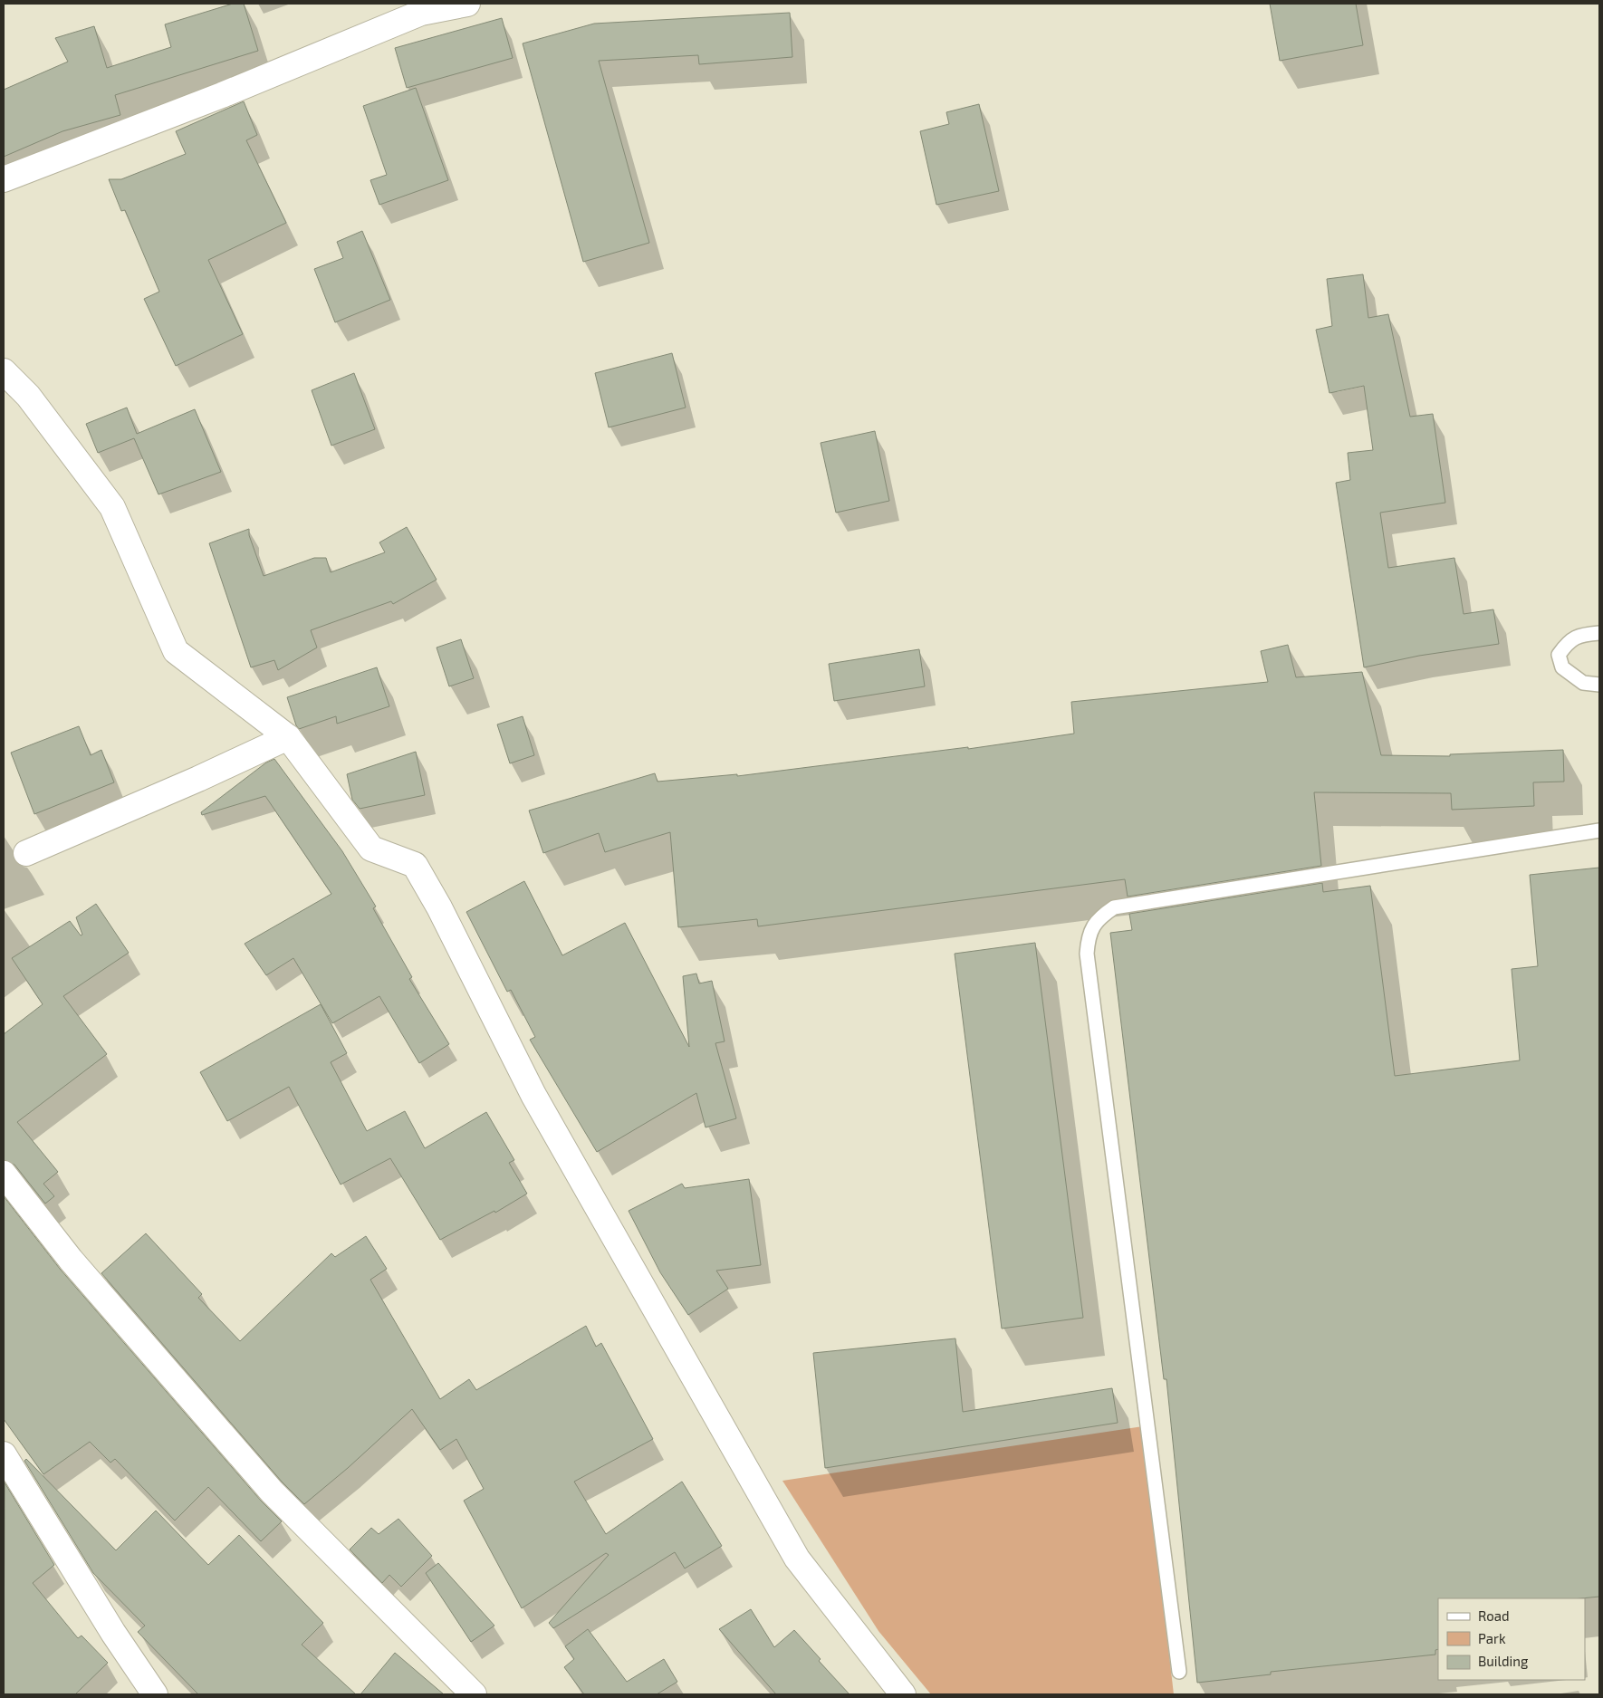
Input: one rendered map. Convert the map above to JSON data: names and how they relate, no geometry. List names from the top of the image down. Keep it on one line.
{"legend":["Road","Park","Building"]}
